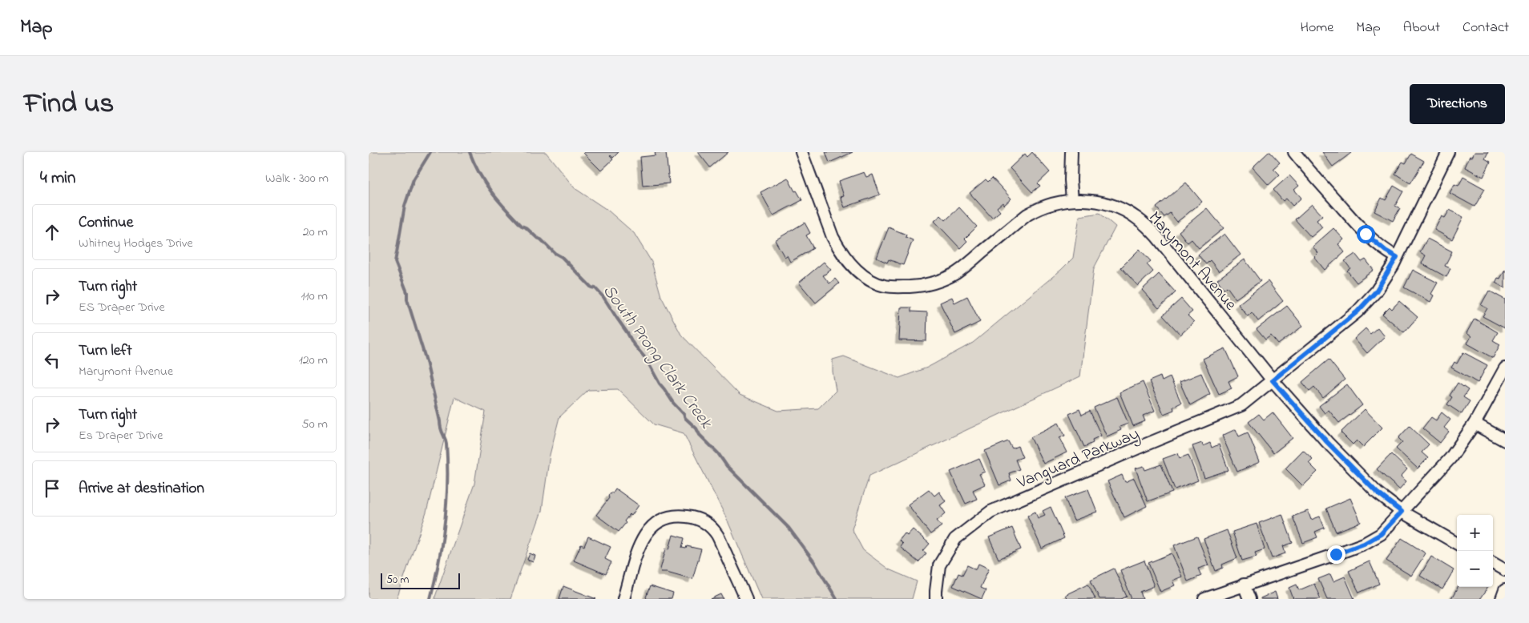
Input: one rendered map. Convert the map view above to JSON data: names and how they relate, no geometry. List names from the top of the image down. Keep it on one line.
{"streets":{"street":["Marymont Avenue","Vanguard Parkway"]},"crossings":[["Marymont Avenue","Vanguard Parkway"]],"water":["South Prong Clark Creek"],"scale_bar":"50 m","page":{"header":"Map","nav":["Home","Map","About","Contact"],"title":"Find us","buttons":"Directions","heading":["4 min","Walk · 300 m"],"list":[["Continue","Whitney Hodges Drive","20 m"],["Turn right","ES Draper Drive","110 m"],["Turn left","Marymont Avenue","120 m"],["Turn right","Es Draper Drive","50 m"],"Arrive at destination"],"map_buttons":["+","−"],"scale":"50 m"}}
